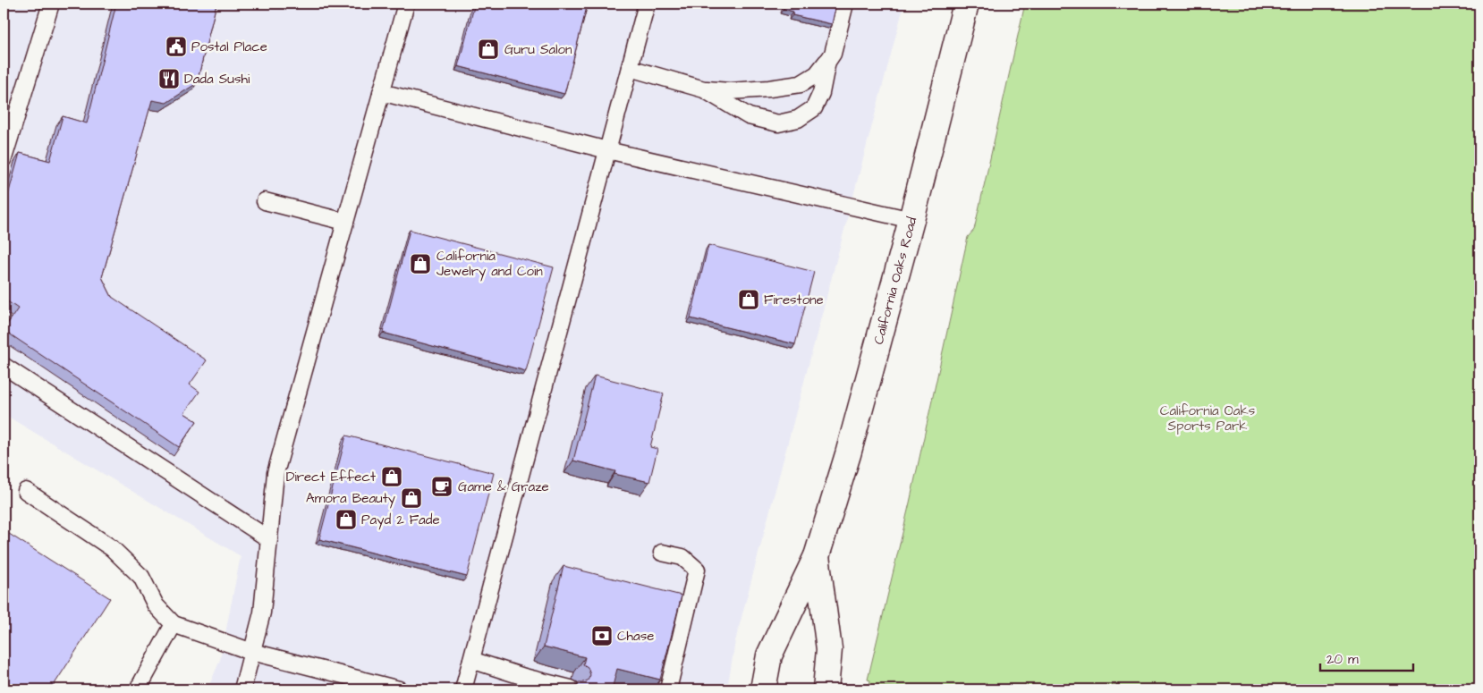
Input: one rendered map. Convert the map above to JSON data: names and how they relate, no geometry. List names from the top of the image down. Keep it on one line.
{"streets":{"main road":["California Oaks Road"]},"parks":["California Oaks Sports Park"],"places":{"public building":["Postal Place"],"shop":["Guru Salon","California Jewelry and Coin","Firestone","Direct Effect","Amora Beauty","Payd 2 Fade"],"restaurant":["Dada Sushi"],"cafe":["Game & Graze"],"bank":["Chase"]},"scale_bar":"20 m"}
